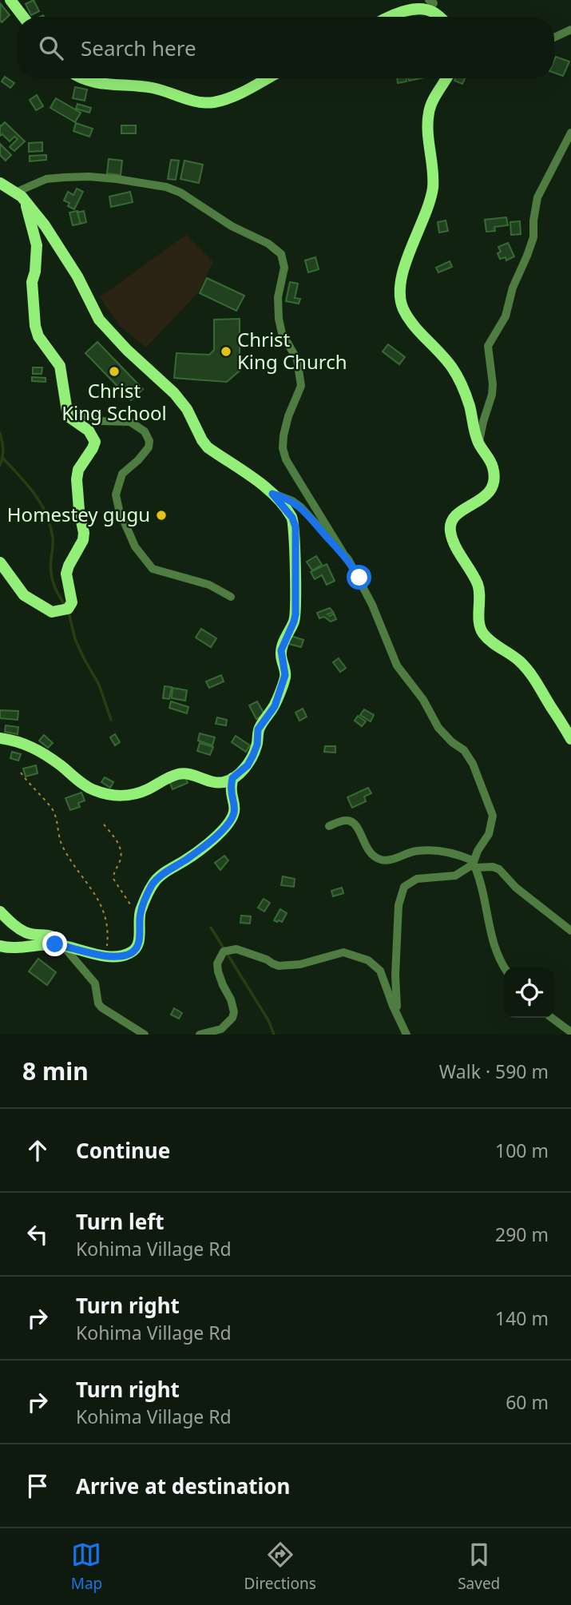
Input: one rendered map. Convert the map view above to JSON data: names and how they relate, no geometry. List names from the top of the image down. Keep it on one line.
{"places":["Christ King Church","Christ King School","Homestey gugu"],"page":{"search":"Search here","heading":["8 min","Walk · 590 m"],"list":[["Continue","100 m"],["Turn left","Kohima Village Rd","290 m"],["Turn right","Kohima Village Rd","140 m"],["Turn right","Kohima Village Rd","60 m"],"Arrive at destination"],"nav":["Map","Directions","Saved"]}}
